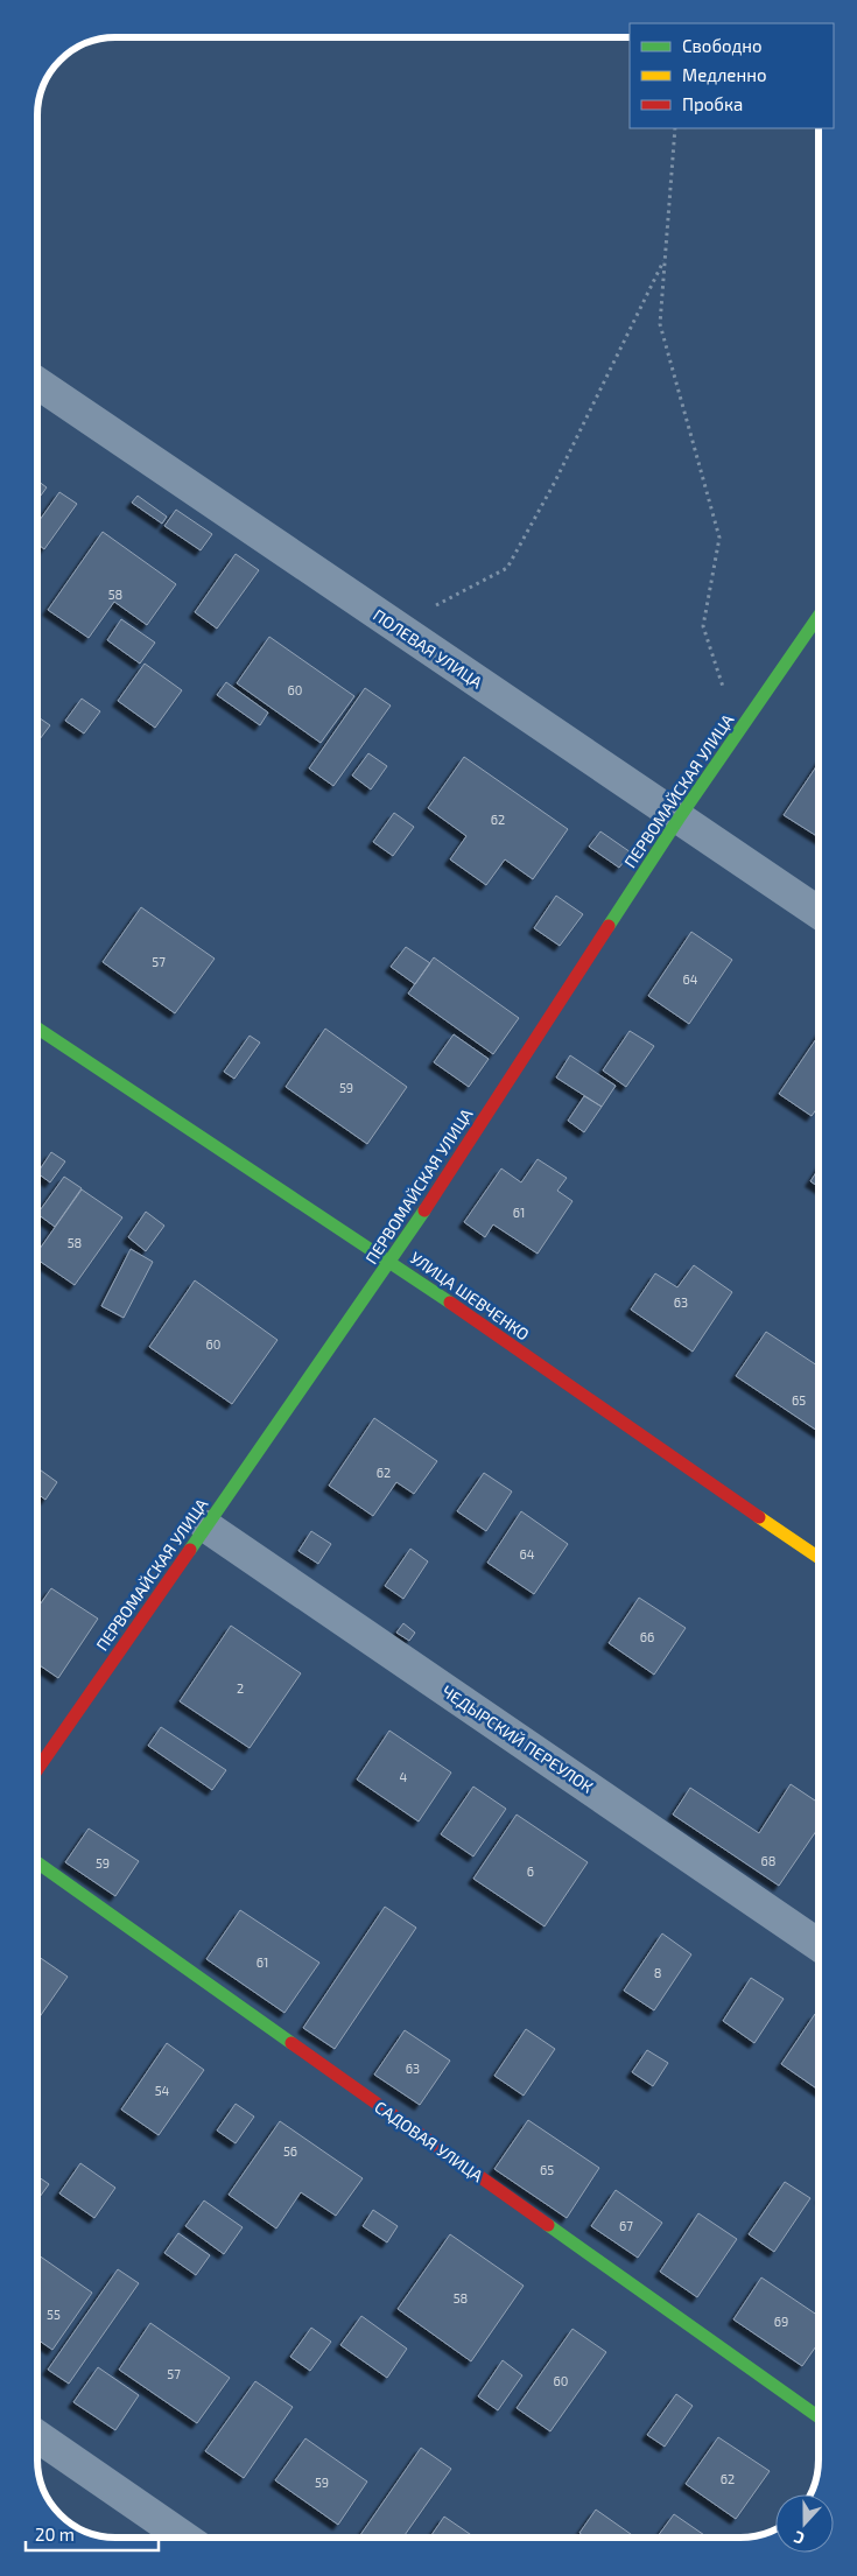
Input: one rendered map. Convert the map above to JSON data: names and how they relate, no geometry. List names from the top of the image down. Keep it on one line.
{"streets":{"street":["ПОЛЕВАЯ УЛИЦА","ПЕРВОМАЙСКАЯ УЛИЦА","УЛИЦА ШЕВЧЕНКО","ЧЕДЫРСКИЙ ПЕРЕУЛОК","САДОВАЯ УЛИЦА"]},"crossings":[["ПОЛЕВАЯ УЛИЦА","ПЕРВОМАЙСКАЯ УЛИЦА"],["ПЕРВОМАЙСКАЯ УЛИЦА","УЛИЦА ШЕВЧЕНКО"],["ПЕРВОМАЙСКАЯ УЛИЦА","ЧЕДЫРСКИЙ ПЕРЕУЛОК"]],"house_numbers":["58","60","62","57","64","59","61","58","63","60","65","62","64","66","2","4","68","59","6","61","8","63","54","56","65","67","58","55","69","57","60","62","59"],"legend":["Свободно","Медленно","Пробка"],"scale_bar":"20 m","north":"bottom"}
